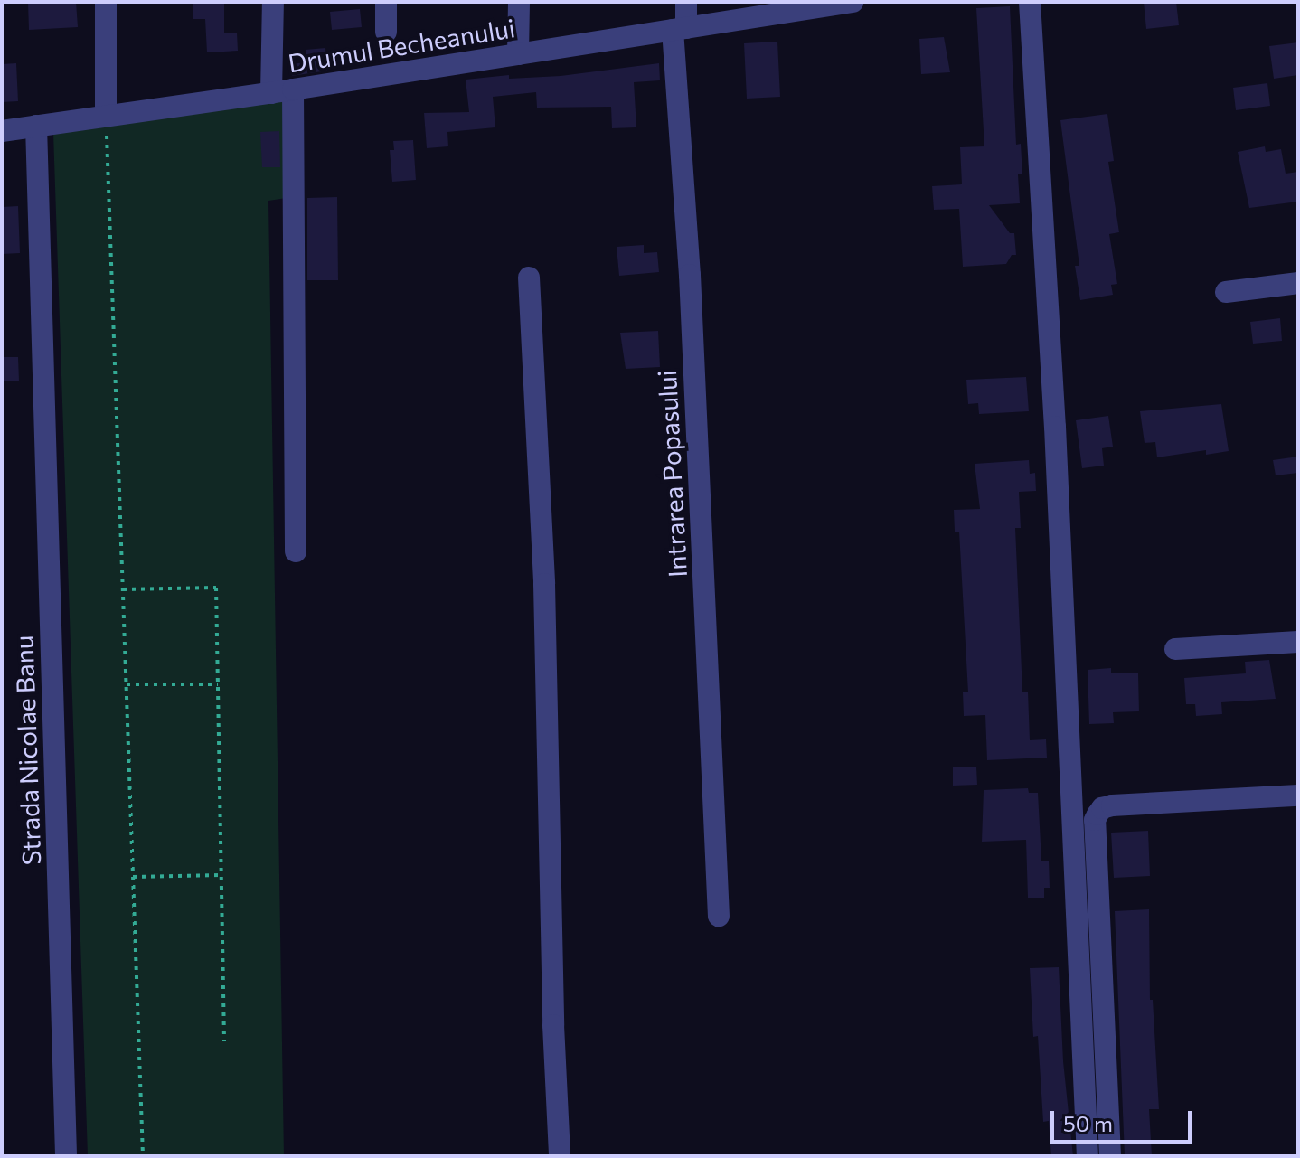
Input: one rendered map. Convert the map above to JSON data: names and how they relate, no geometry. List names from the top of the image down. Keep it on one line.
{"streets":{"street":["Drumul Becheanului","Intrarea Popasului","Strada Nicolae Banu"]},"crossings":[["Drumul Becheanului","Intrarea Popasului"],["Drumul Becheanului","Strada Nicolae Banu"]],"scale_bar":"50 m"}
